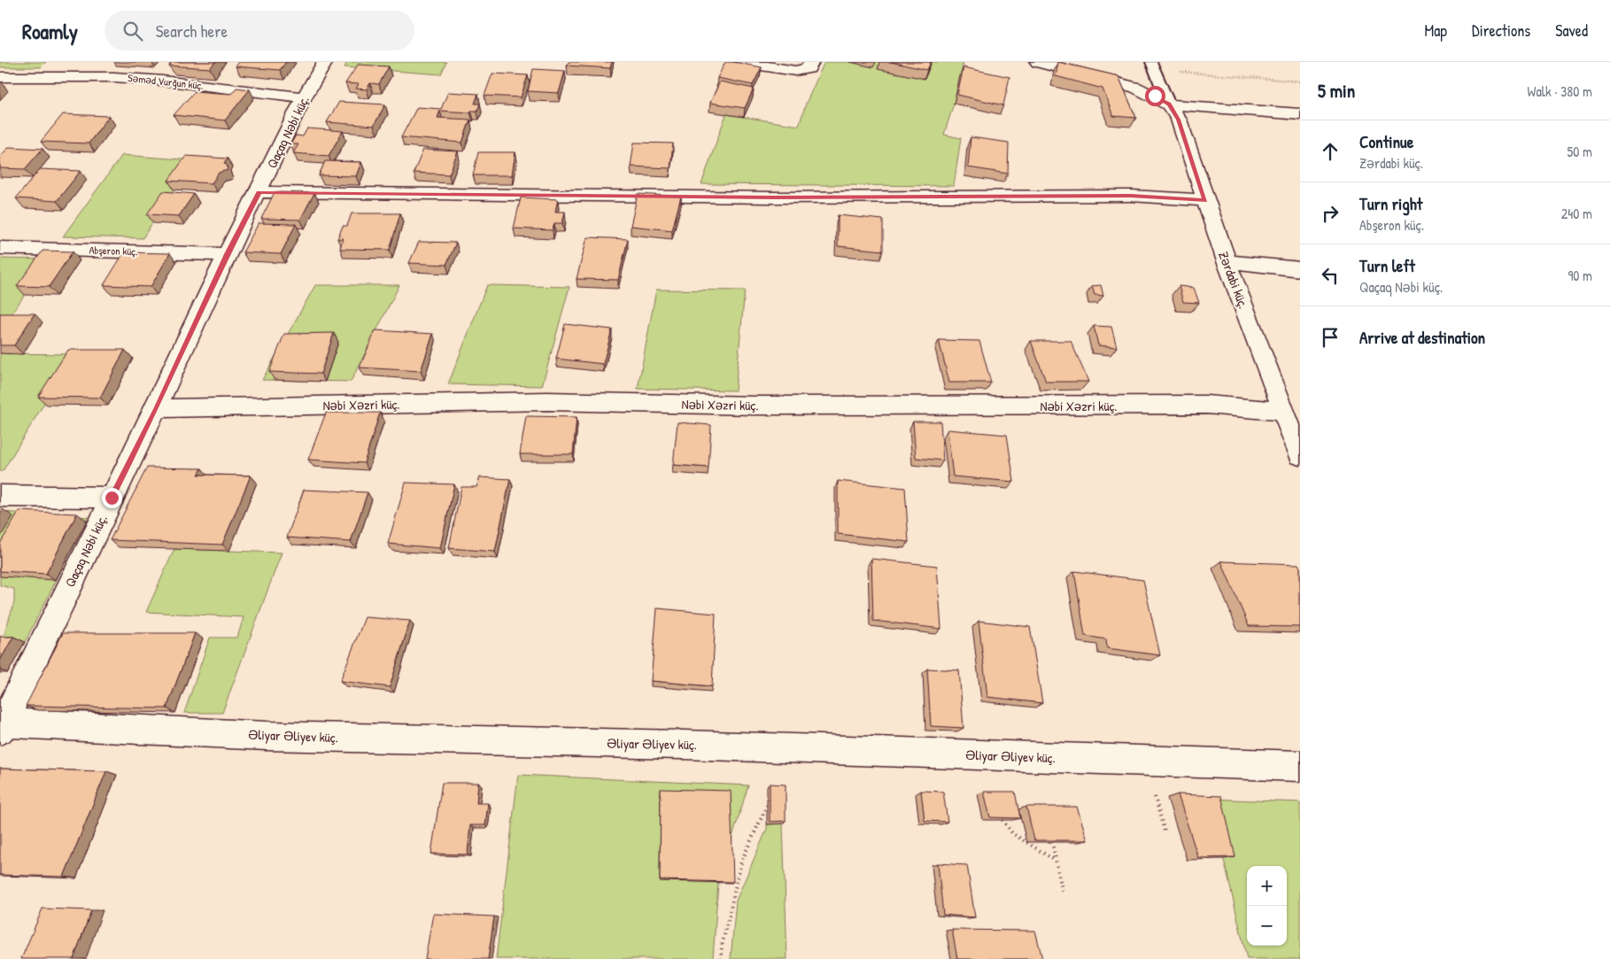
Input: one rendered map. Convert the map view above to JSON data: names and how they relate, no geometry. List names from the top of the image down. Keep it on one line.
{"streets":{"street":["Səməd Vurğun küç.","Qaçaq Nəbi küç.","Abşeron küç.","Zərdabi küç.","Nəbi Xəzri küç.","Əliyar Əliyev küç."]},"crossings":[["Səməd Vurğun küç.","Qaçaq Nəbi küç."],["Qaçaq Nəbi küç.","Abşeron küç."],["Qaçaq Nəbi küç.","Nəbi Xəzri küç."],["Qaçaq Nəbi küç.","Əliyar Əliyev küç."],["Zərdabi küç.","Nəbi Xəzri küç."]],"page":{"header":"Roamly","search":"Search here","nav":["Map","Directions","Saved"],"heading":["5 min","Walk · 380 m"],"list":[["Continue","Zərdabi küç.","50 m"],["Turn right","Abşeron küç.","240 m"],["Turn left","Qaçaq Nəbi küç.","90 m"],"Arrive at destination"],"map_buttons":["+","−"]}}
